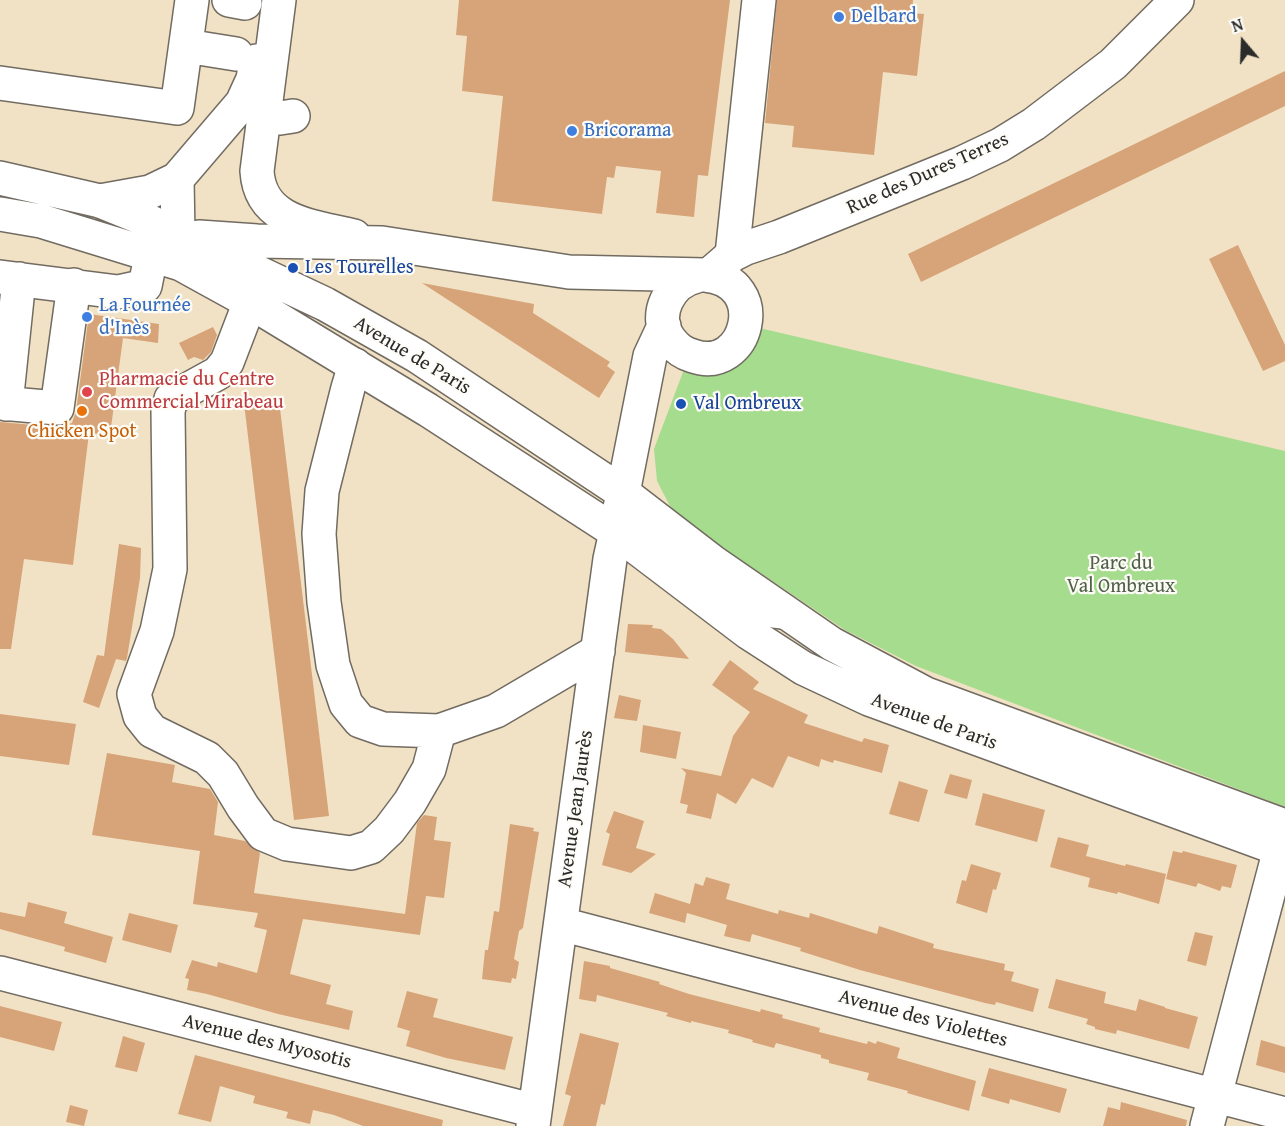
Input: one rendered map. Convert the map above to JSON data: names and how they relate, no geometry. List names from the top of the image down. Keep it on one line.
{"streets":{"main road":["Rue des Dures Terres","Avenue de Paris","Avenue Jean Jaurès","Avenue des Violettes","Avenue des Myosotis"]},"crossings":[["Avenue de Paris","Avenue Jean Jaurès"],["Avenue Jean Jaurès","Avenue des Violettes"],["Avenue Jean Jaurès","Avenue des Myosotis"]],"parks":["Parc du Val Ombreux"],"places":["Delbard","Bricorama","Les Tourelles","La Fournée d'Inès","Pharmacie du Centre Commercial Mirabeau","Val Ombreux","Chicken Spot"],"north":"top"}
